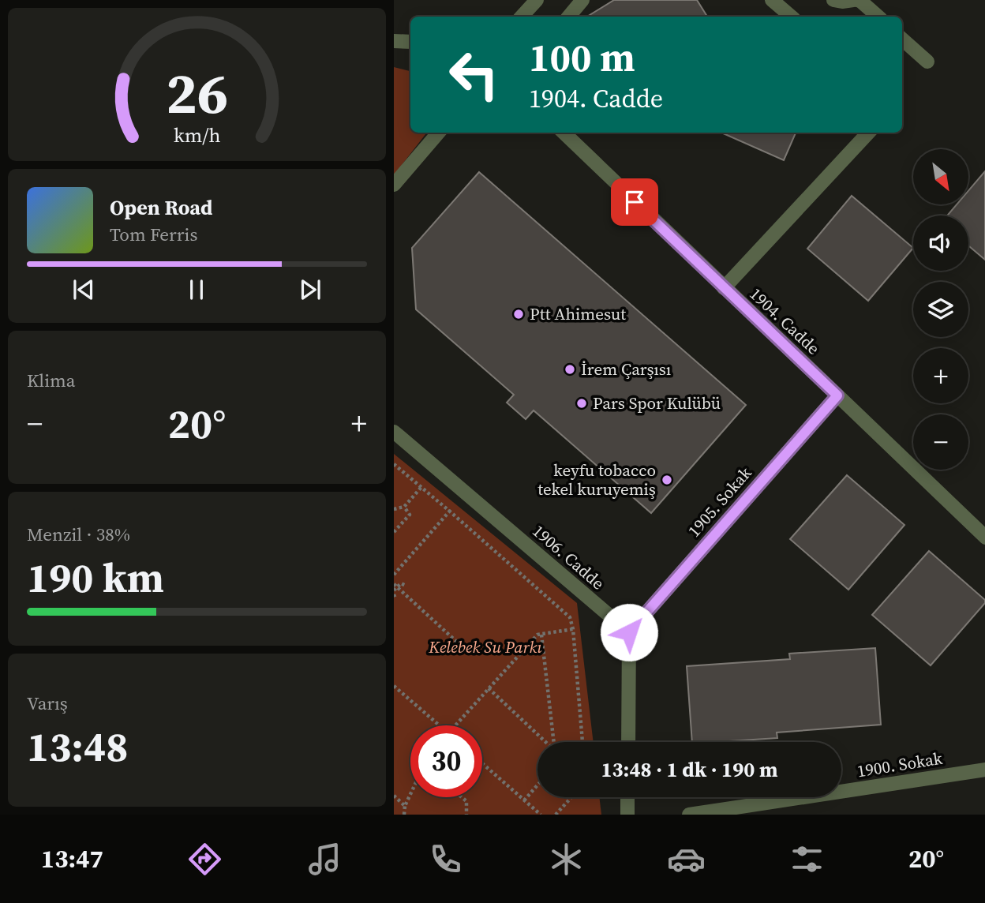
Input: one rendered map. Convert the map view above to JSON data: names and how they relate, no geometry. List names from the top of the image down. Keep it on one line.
{"streets":{"street":["1904. Cadde","1905. Sokak","1906. Cadde","1900. Sokak"]},"crossings":[["1904. Cadde","1905. Sokak"],["1905. Sokak","1906. Cadde"]],"parks":["Kelebek Su Parkı"],"places":["Ptt Ahimesut","İrem Çarşısı","Pars Spor Kulübü","keyfu tobacco tekel kuruyemiş"],"north":"bottom right","page":{"turn":["100 m","1904. Cadde"],"map_buttons":["+","−"],"song":["Open Road","Tom Ferris"],"tile":["Klima",["Menzil · 38%","190 km"],["Varış","13:48"]],"heat":["−","20°","+"],"limit":"30","trip":"13:48 · 1 dk · 190 m","tabs":["13:47","20°"],"gauge":["26","km/h"]}}
